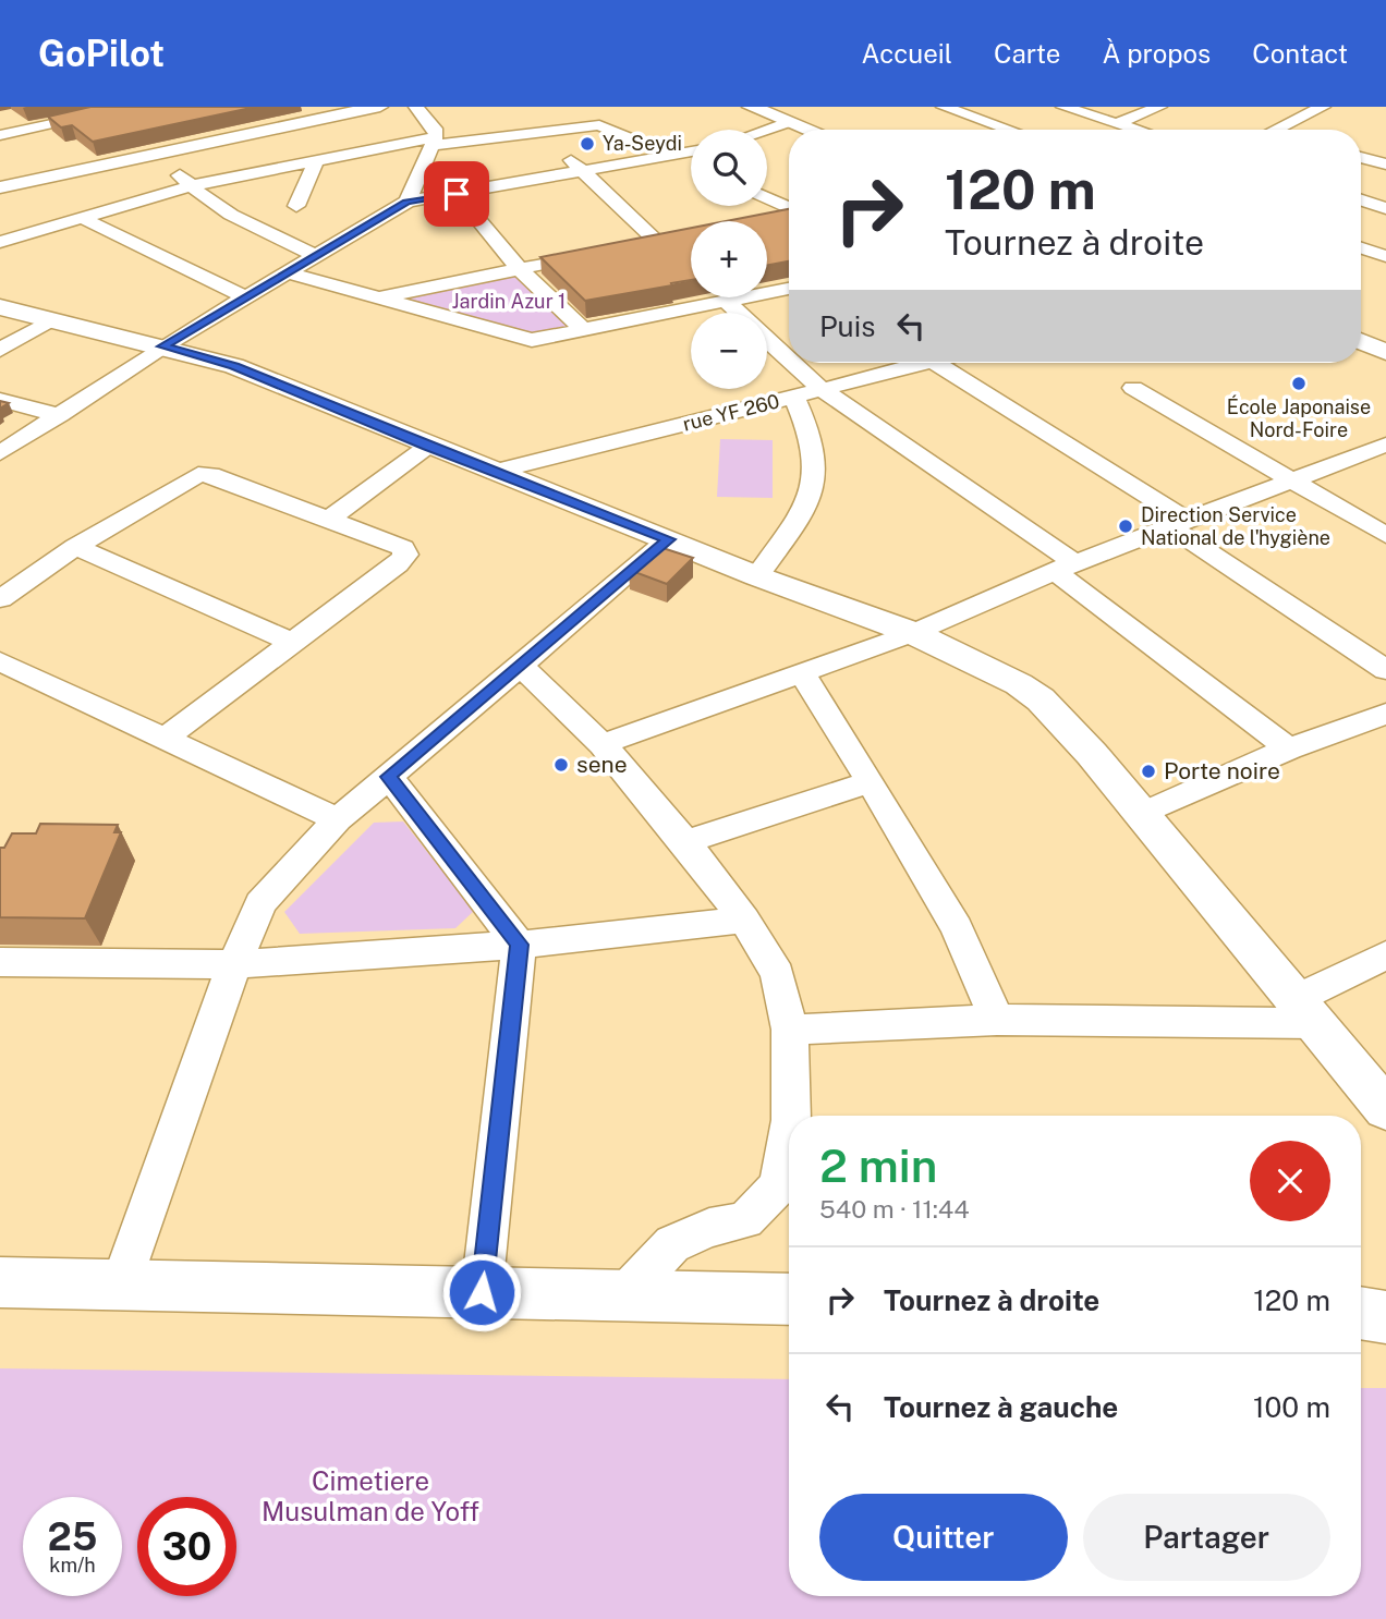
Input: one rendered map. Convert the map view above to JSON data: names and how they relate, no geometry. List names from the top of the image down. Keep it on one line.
{"streets":{"street":["rue YF 260"]},"parks":["Jardin Azur 1","Cimetiere Musulman de Yoff"],"places":["Ya-Seydi","École Japonaise Nord-Foire","Direction Service National de l'hygiène","sene","Porte noire"],"page":{"header":"GoPilot","nav":["Accueil","Carte","À propos","Contact"],"map_buttons":["+","−"],"turn":["120 m","Tournez à droite"],"then":"Puis","heading":["2 min","540 m · 11:44"],"list":[{"name":"Tournez à droite","value":"120 m"},{"name":"Tournez à gauche","value":"100 m"}],"buttons":["Quitter","Partager"],"speed":"25 km/h","limit":"30"}}
